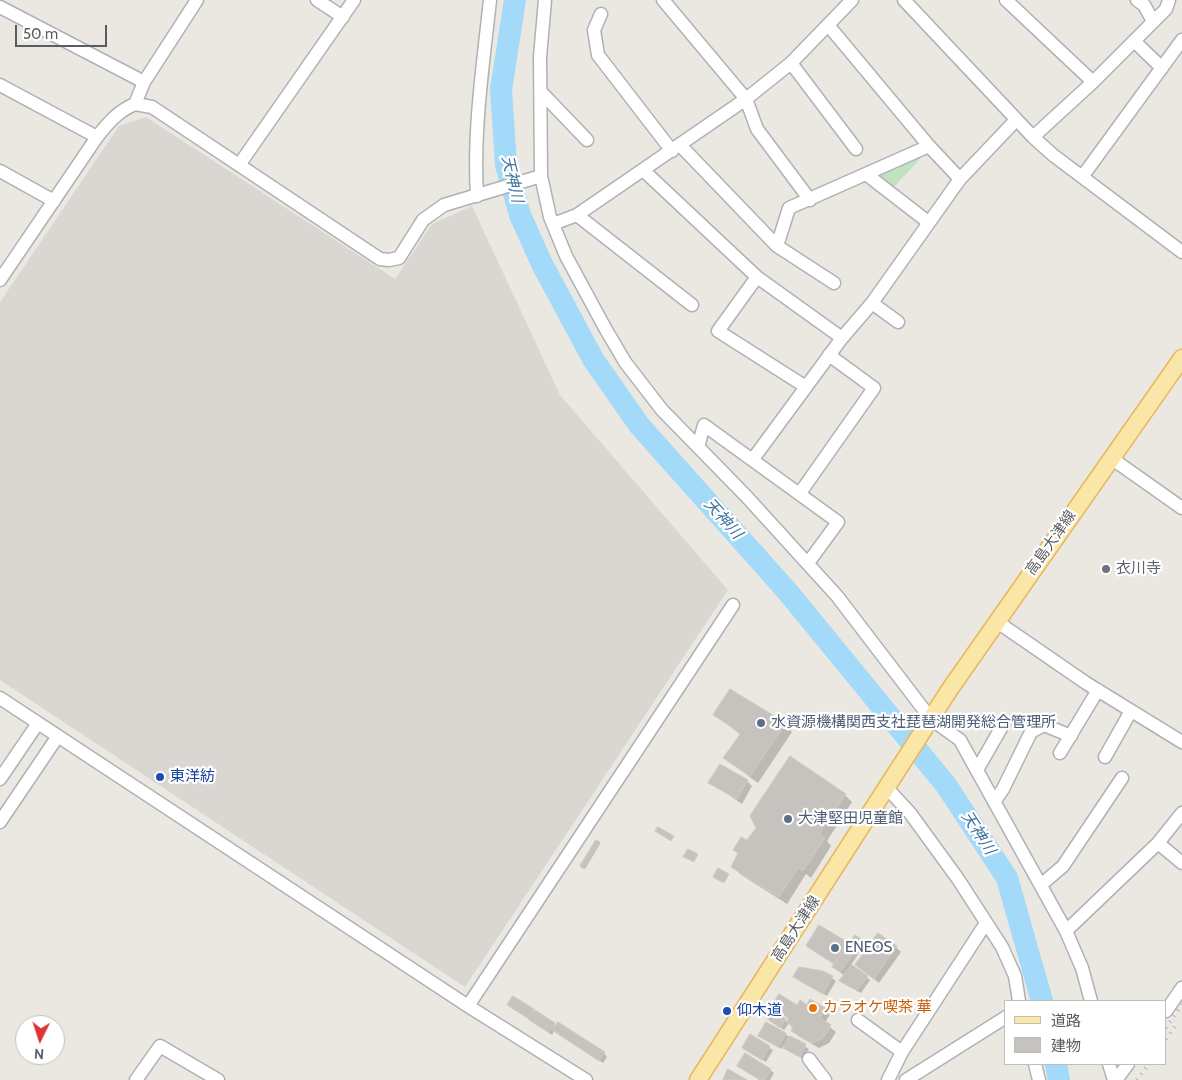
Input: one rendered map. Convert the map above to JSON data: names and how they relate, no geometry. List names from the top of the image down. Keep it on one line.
{"streets":{"main road":["高島大津線"]},"water":["天神川"],"places":["衣川寺","水資源機構関西支社琵琶湖開発総合管理所","東洋紡","大津堅田児童館","ENEOS","カラオケ喫茶 華","仰木道"],"legend":["道路","建物"],"scale_bar":"50 m","north":"bottom"}
